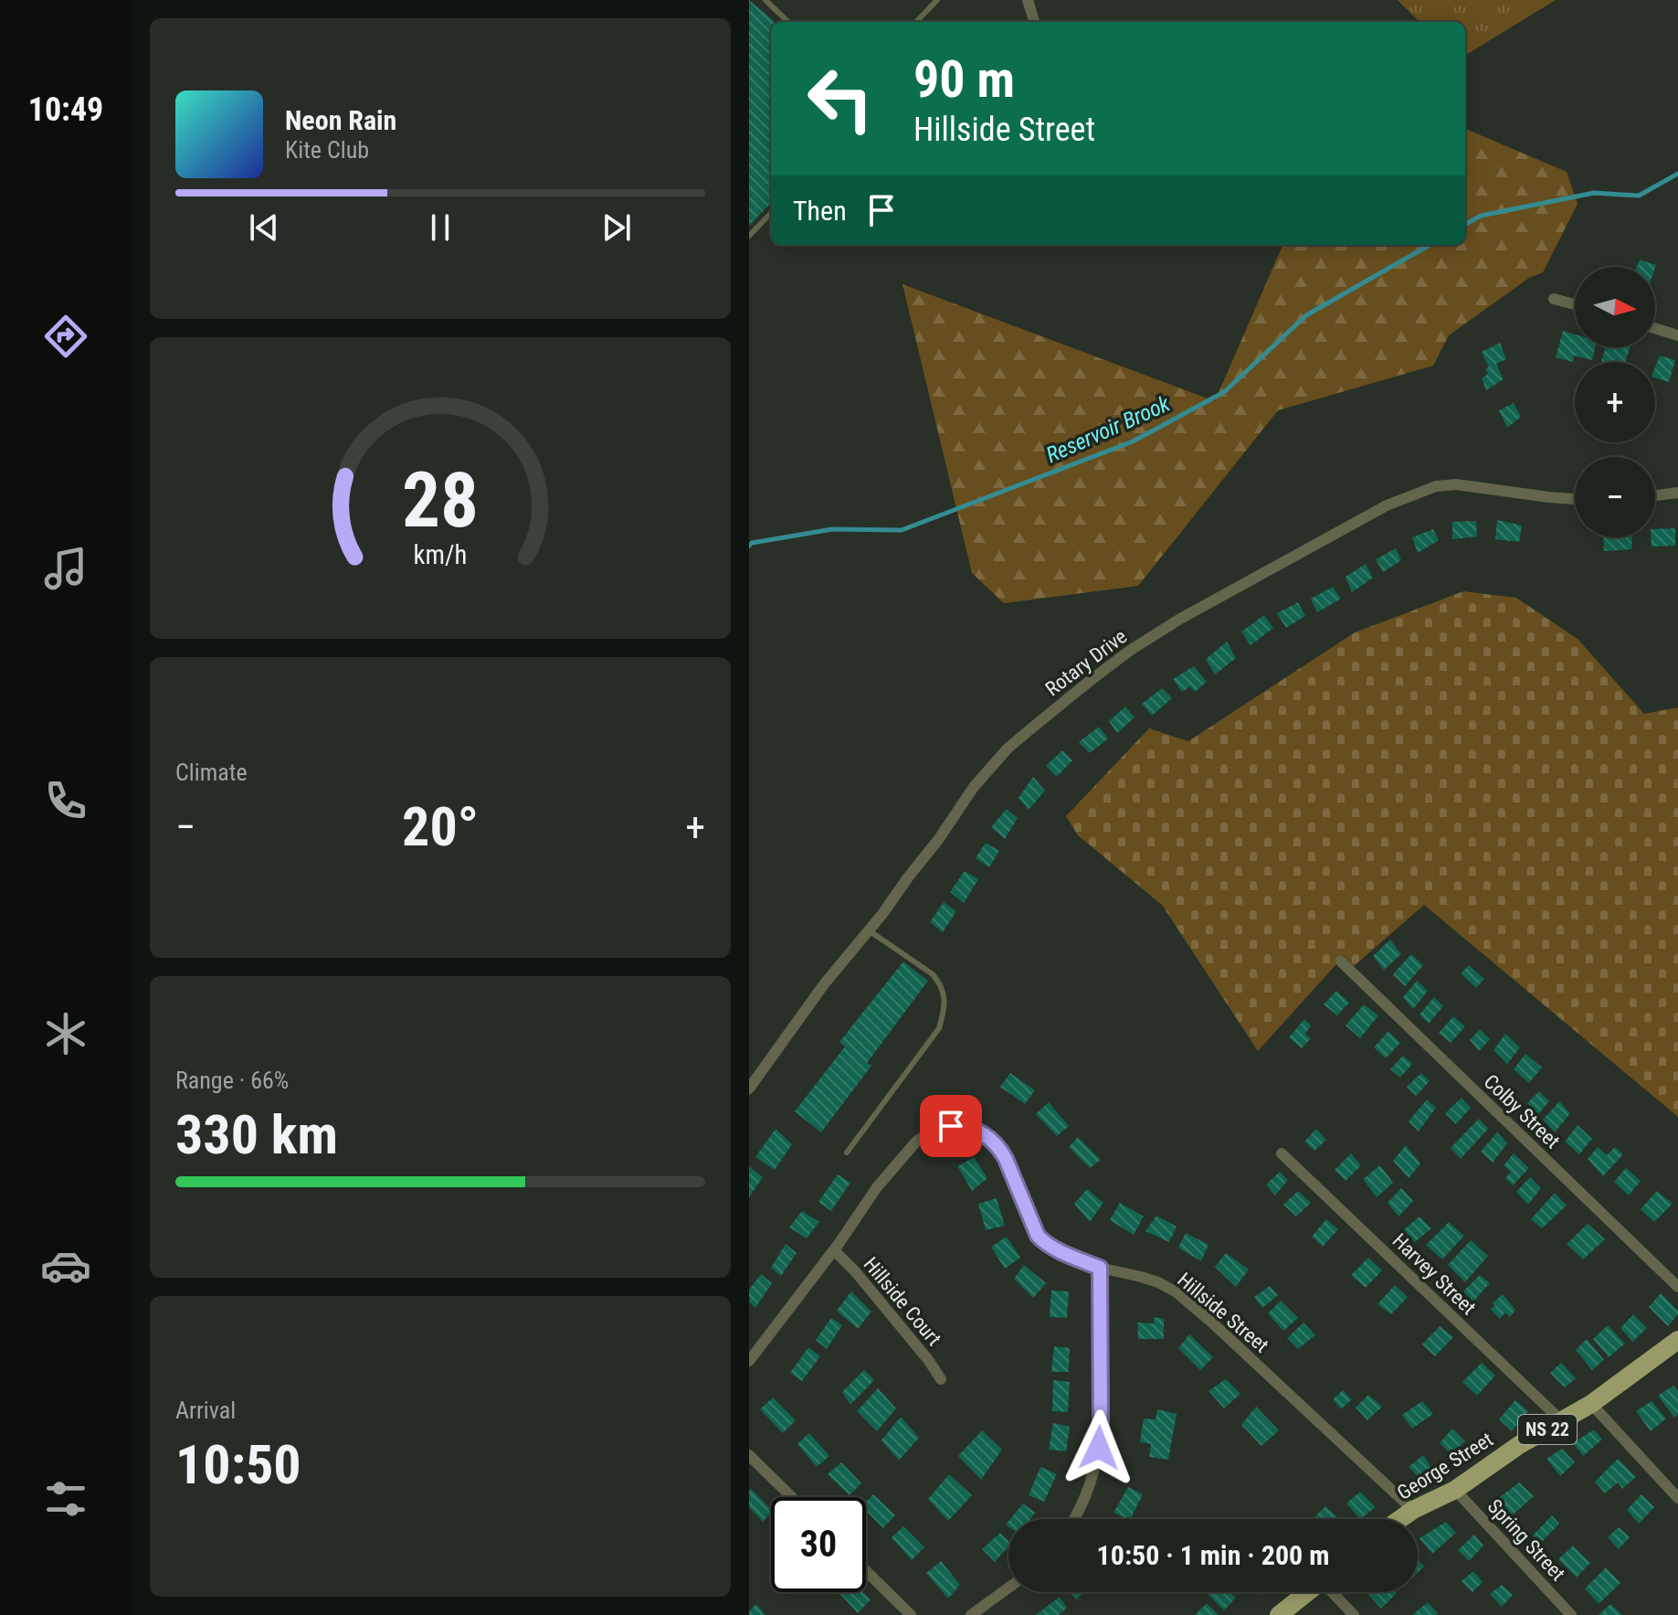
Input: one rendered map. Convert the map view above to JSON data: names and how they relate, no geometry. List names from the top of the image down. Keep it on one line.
{"streets":{"main road":["NS 22","George Street"],"street":["Rotary Drive","Colby Street","Harvey Street","Hillside Court","Hillside Street","Spring Street"]},"crossings":[["Harvey Street","George Street"],["Hillside Court","Hillside Street"],["Hillside Street","George Street"],["George Street","Spring Street"]],"water":["Reservoir Brook"],"north":"right","page":{"tabs":"10:49","turn":["90 m","Hillside Street"],"song":["Neon Rain","Kite Club"],"then":"Then","map_buttons":["+","−"],"tile":["Climate",["Range · 66%","330 km"],["Arrival","10:50"]],"heat":["−","20°","+"],"limit":"30","trip":"10:50 · 1 min · 200 m","gauge":["28","km/h"]}}
